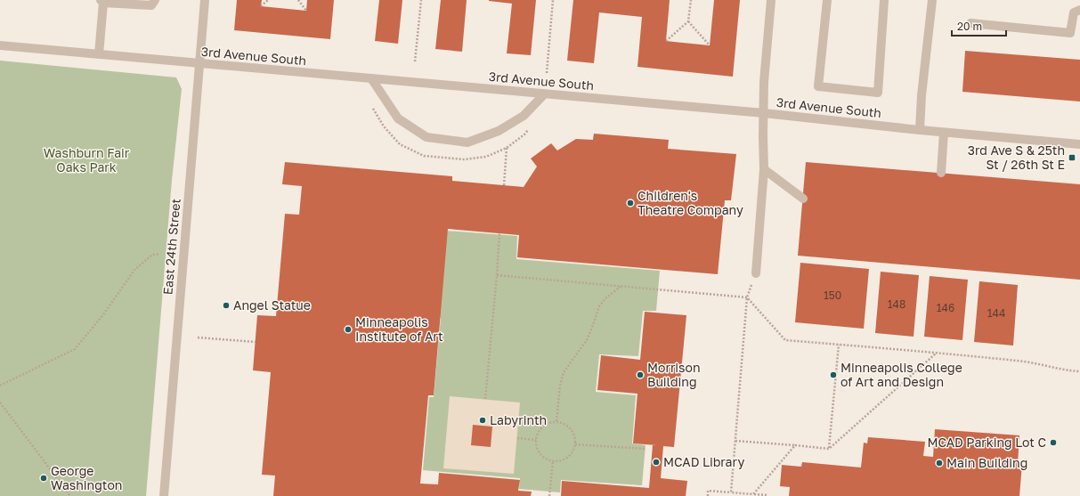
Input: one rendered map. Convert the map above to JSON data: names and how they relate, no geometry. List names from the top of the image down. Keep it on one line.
{"streets":{"street":["3rd Avenue South","East 24th Street"]},"crossings":[["3rd Avenue South","East 24th Street"]],"parks":["Washburn Fair Oaks Park"],"places":{"transit":["3rd Ave S & 25th St / 26th St E"],"other":["Children's Theatre Company","Angel Statue","Minneapolis Institute of Art","Morrison Building","Minneapolis College of Art and Design","Labyrinth","MCAD Parking Lot C","MCAD Library","Main Building","George Washington"]},"house_numbers":["150","148","146","144"],"scale_bar":"20 m"}
